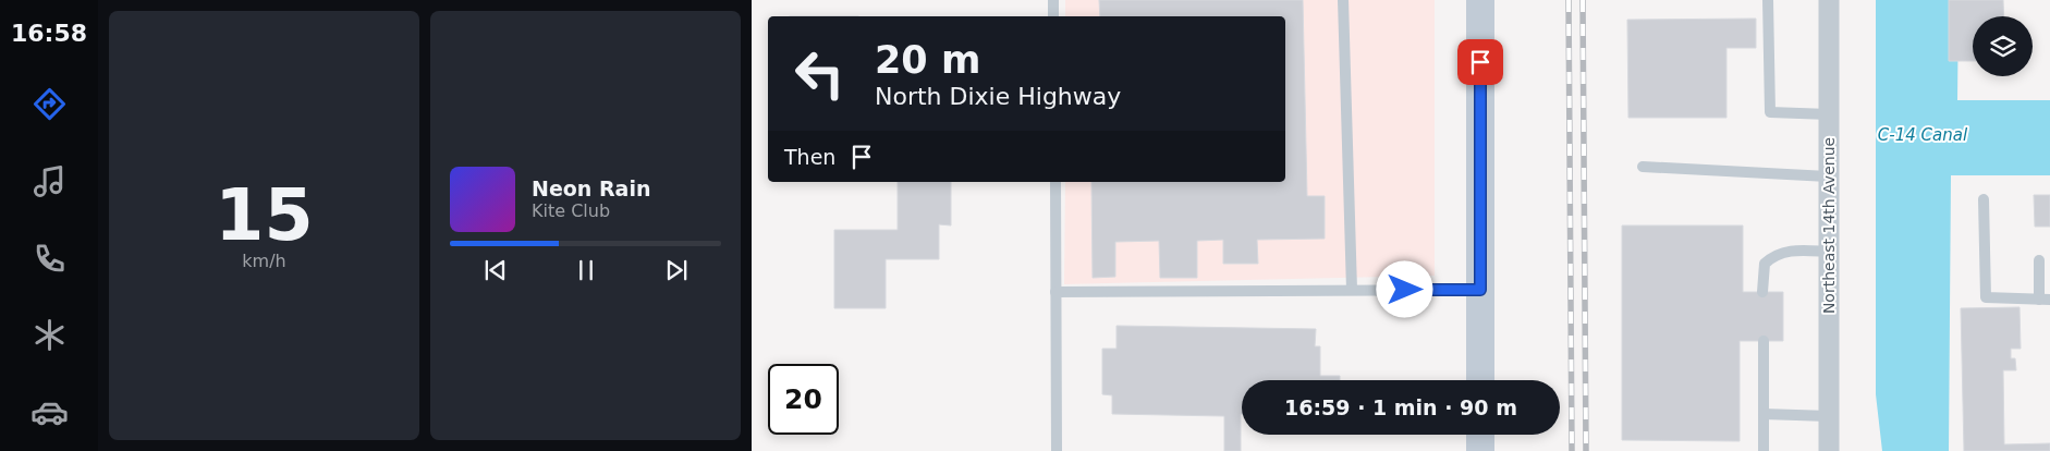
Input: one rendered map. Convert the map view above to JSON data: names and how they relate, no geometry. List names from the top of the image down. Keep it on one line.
{"streets":{"street":["Northeast 14th Avenue"]},"water":["C-14 Canal"],"page":{"tabs":"16:58","tile":["15","km/h"],"turn":["20 m","North Dixie Highway"],"then":"Then","song":["Neon Rain","Kite Club"],"limit":"20","trip":"16:59 · 1 min · 90 m"}}
